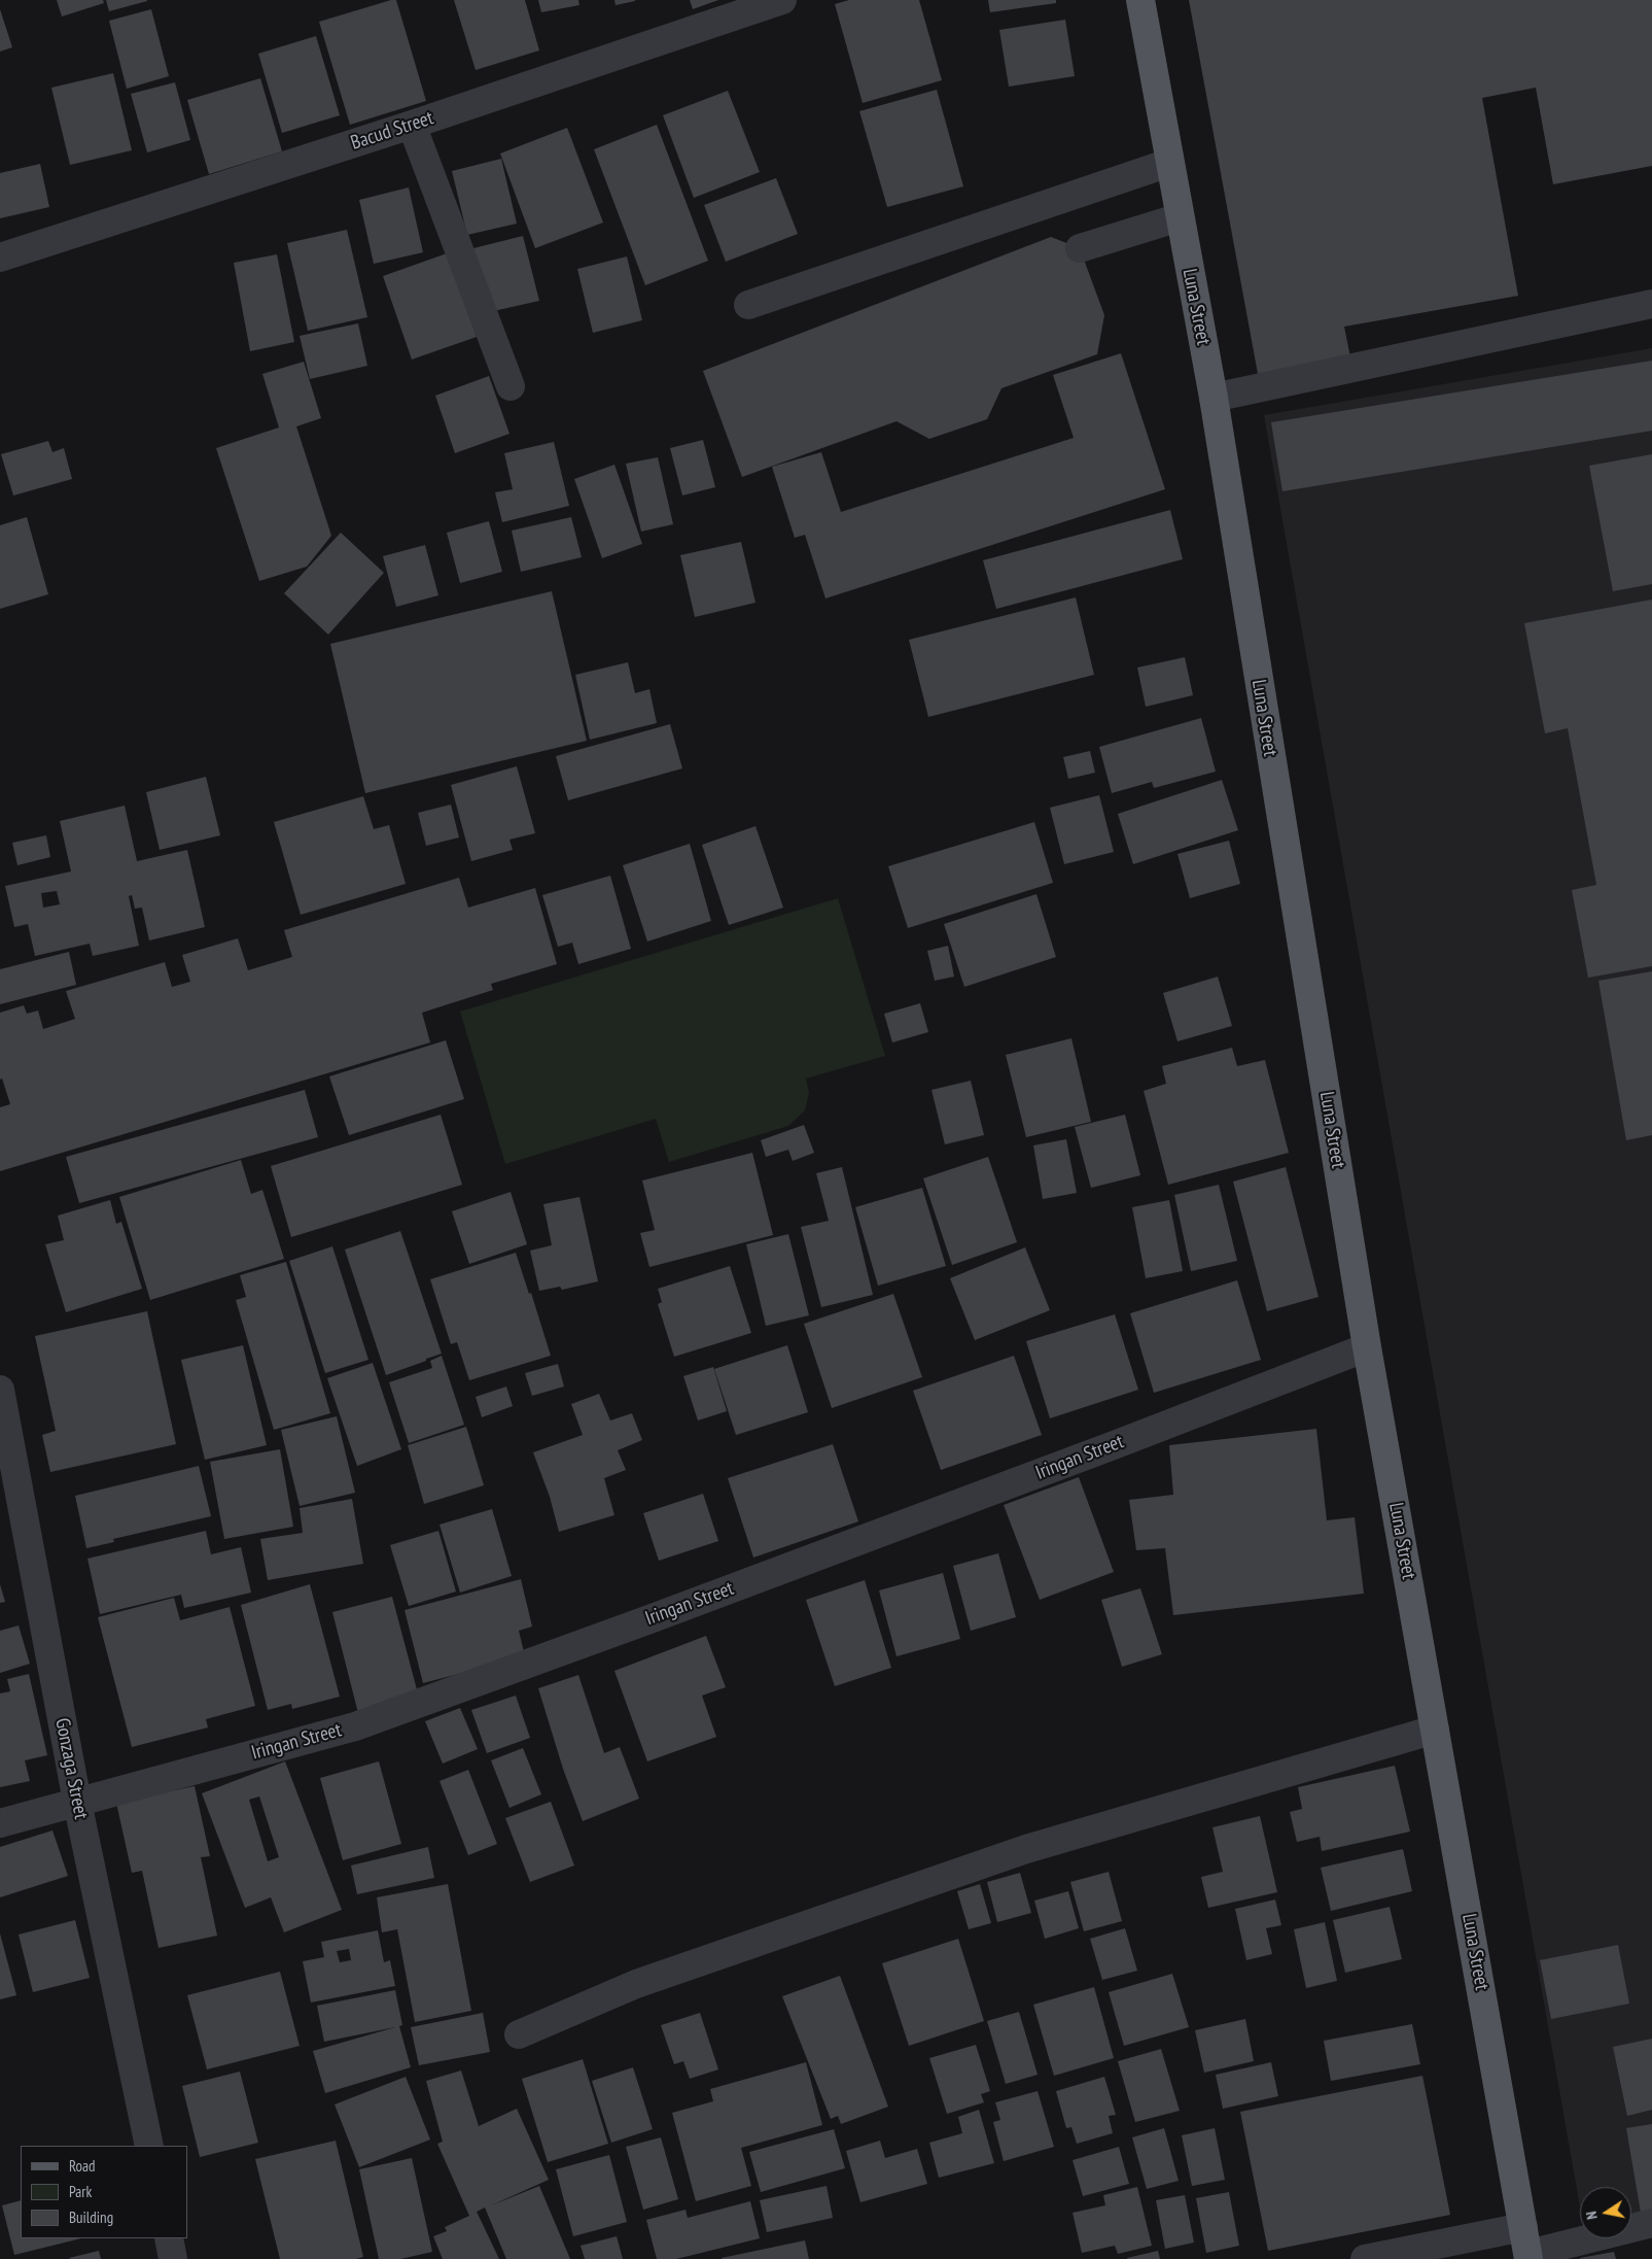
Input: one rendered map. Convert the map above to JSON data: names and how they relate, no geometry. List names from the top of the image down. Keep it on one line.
{"streets":{"main road":["Luna Street"],"street":["Bacud Street","Iringan Street","Gonzaga Street"]},"crossings":[["Luna Street","Iringan Street"],["Iringan Street","Gonzaga Street"]],"legend":["Road","Park","Building"],"north":"left"}
